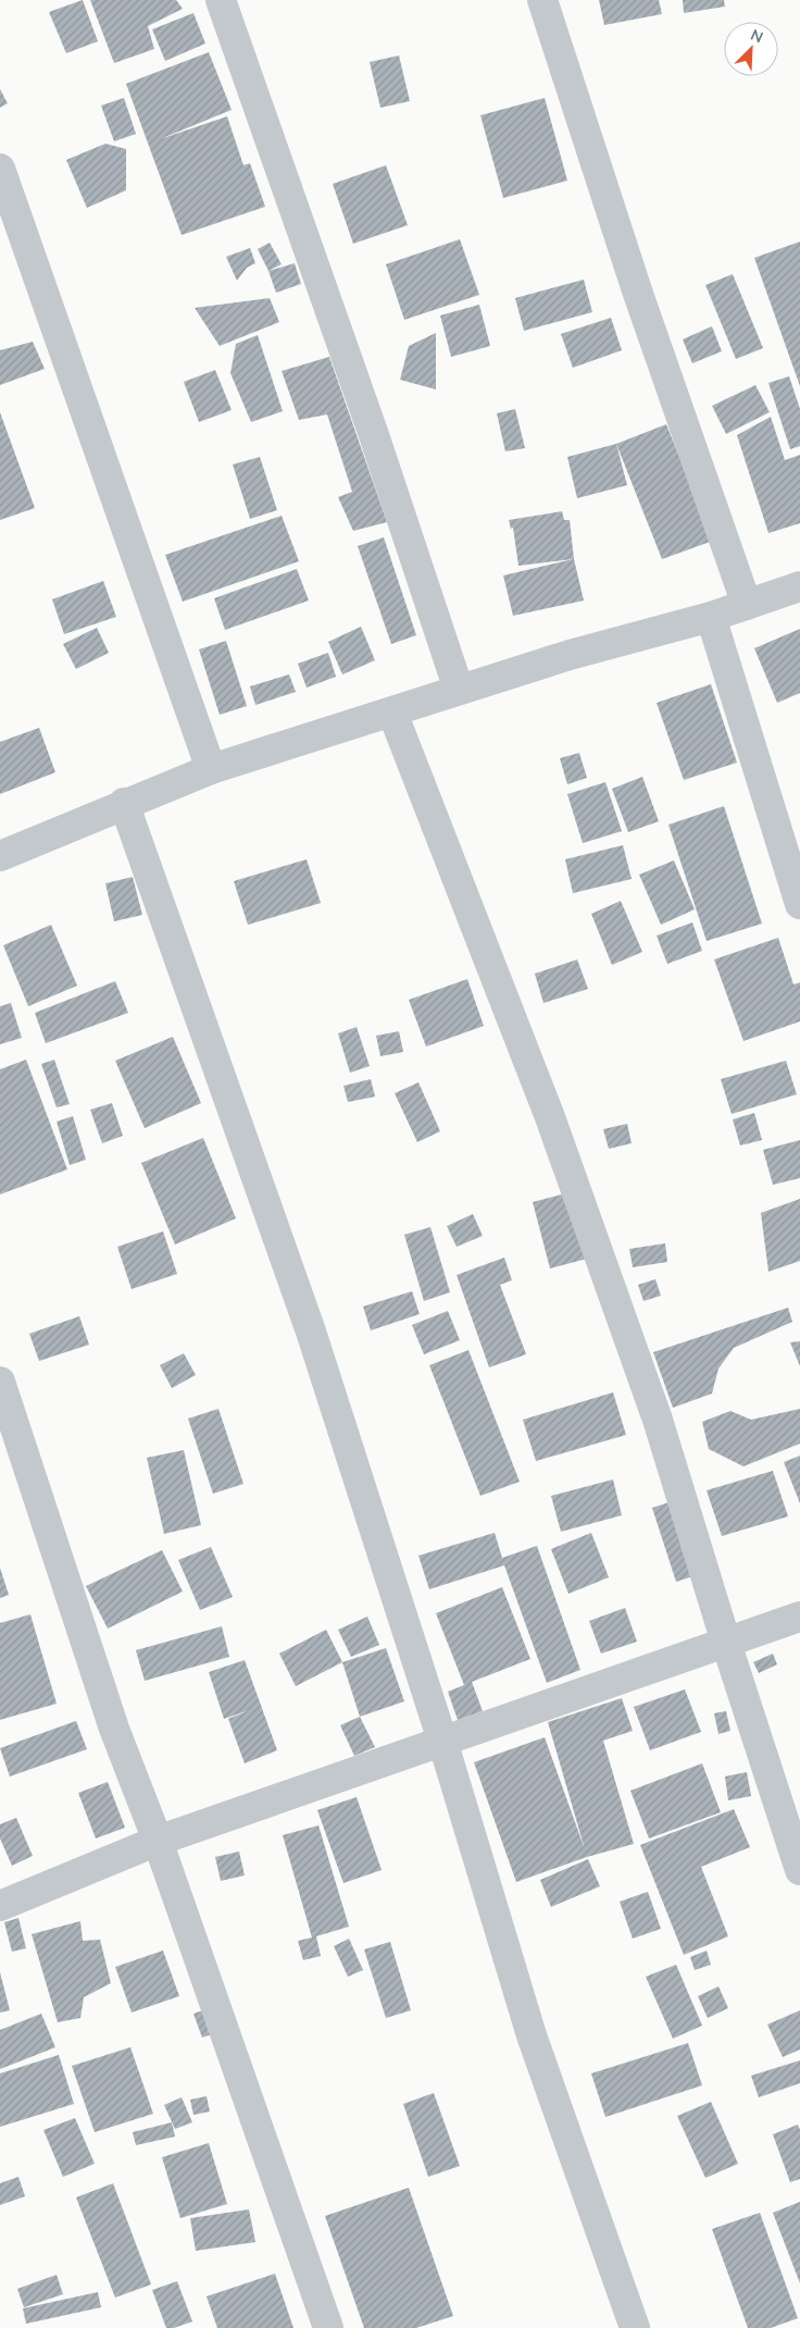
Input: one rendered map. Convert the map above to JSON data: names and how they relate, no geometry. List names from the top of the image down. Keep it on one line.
{"north":"top right"}
